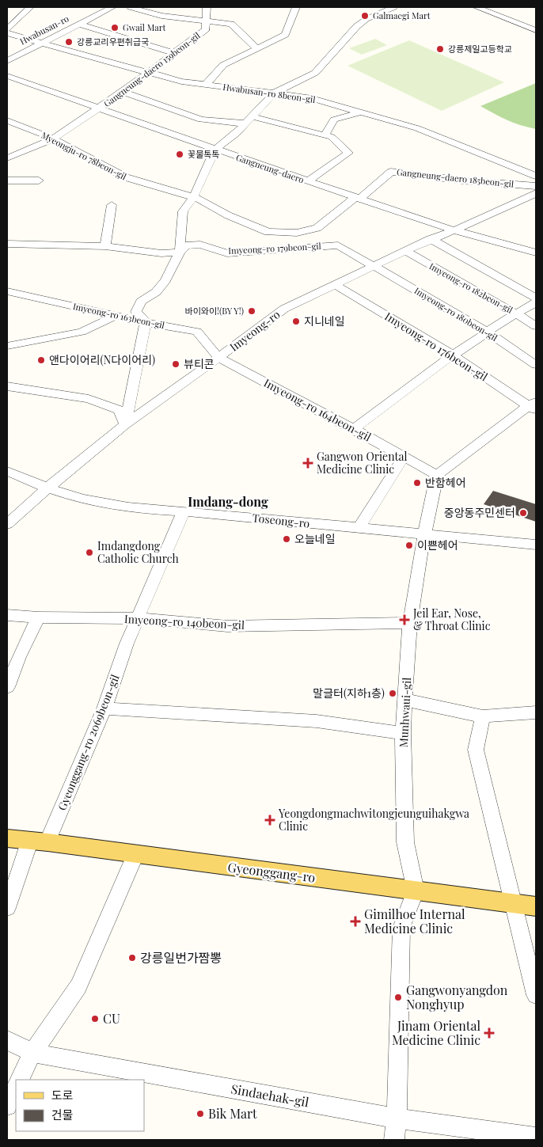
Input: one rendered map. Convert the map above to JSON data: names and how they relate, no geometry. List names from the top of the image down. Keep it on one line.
{"streets":{"main road":["Gyeonggang-ro"],"street":["Hwabusan-ro","Gangneung-daero 159beon-gil","Hwabusan-ro 8beon-gil","Myeongju-ro 78beon-gil","Gangneung-daero","Gangneung-daero 185beon-gil","Imyeong-ro 179beon-gil","Imyeong-ro 182beon-gil","Imyeong-ro 180beon-gil","Imyeong-ro 163beon-gil","Imyeong-ro","Imyeong-ro 176beon-gil","Imyeong-ro 164beon-gil","Toseong-ro","Imyeong-ro 140beon-gil","Munhwaui-gil","Gyeonggang-ro 2069beon-gil","Sindaehak-gil"]},"crossings":[["Hwabusan-ro","Hwabusan-ro 8beon-gil"],["Gangneung-daero 159beon-gil","Hwabusan-ro 8beon-gil"],["Gangneung-daero 159beon-gil","Myeongju-ro 78beon-gil"],["Gangneung-daero 159beon-gil","Gangneung-daero"],["Myeongju-ro 78beon-gil","Gangneung-daero"],["Myeongju-ro 78beon-gil","Gangneung-daero 185beon-gil"],["Gangneung-daero","Gangneung-daero 185beon-gil"],["Gangneung-daero","Imyeong-ro"],["Imyeong-ro 179beon-gil","Imyeong-ro 180beon-gil"],["Imyeong-ro 179beon-gil","Imyeong-ro"],["Imyeong-ro 182beon-gil","Imyeong-ro"],["Imyeong-ro 180beon-gil","Imyeong-ro"],["Imyeong-ro 163beon-gil","Imyeong-ro"],["Imyeong-ro 163beon-gil","Imyeong-ro 164beon-gil"],["Imyeong-ro","Imyeong-ro 176beon-gil"],["Imyeong-ro","Imyeong-ro 164beon-gil"],["Imyeong-ro","Toseong-ro"],["Imyeong-ro 164beon-gil","Munhwaui-gil"],["Toseong-ro","Munhwaui-gil"],["Toseong-ro","Gyeonggang-ro 2069beon-gil"],["Imyeong-ro 140beon-gil","Munhwaui-gil"],["Imyeong-ro 140beon-gil","Gyeonggang-ro 2069beon-gil"],["Munhwaui-gil","Gyeonggang-ro"],["Gyeonggang-ro 2069beon-gil","Gyeonggang-ro"]],"districts":["Imdang-dong"],"places":{"other":["Galmaegi Mart","Gwail Mart","강릉교리우편취급국","강릉제일고등학교","꽃물톡톡","바이와이!(BY Y!)","지니네일","앤다이어리(N다이어리)","뷰티콘","반함헤어","중앙동주민센터","오늘네일","이쁜헤어","Imdangdong Catholic Church","말글터(지하1층)","강릉일번가짬뽕","Gangwonyangdon Nonghyup","CU","Bik Mart"],"health":["Gangwon Oriental Medicine Clinic","Jeil Ear, Nose, & Throat Clinic","Yeongdongmachwitongjeunguihakgwa Clinic","Gimilhoe Internal Medicine Clinic","Jinam Oriental Medicine Clinic"]},"legend":["도로","건물"]}
